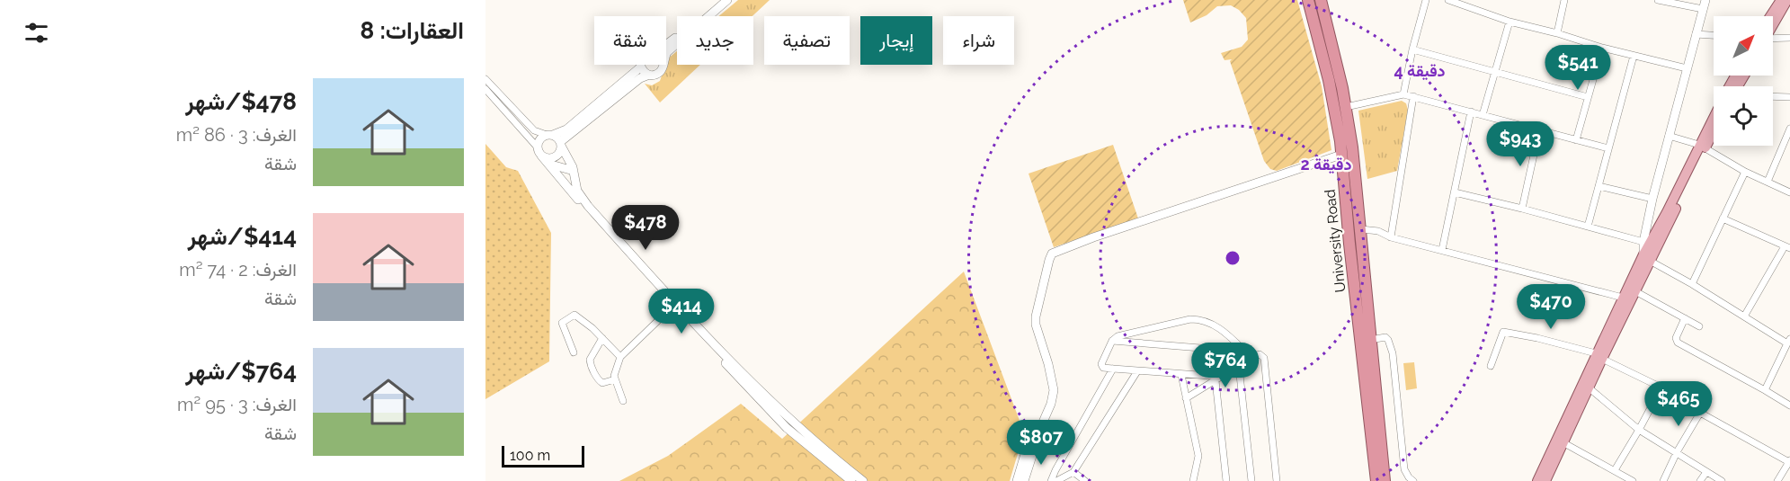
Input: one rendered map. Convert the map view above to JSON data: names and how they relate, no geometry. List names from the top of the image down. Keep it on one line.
{"streets":{"highway":["University Road"]},"scale_bar":"100 m","north":"top right","page":{"heading":"العقارات: 8","chip":["شراء","إيجار","تصفية","جديد","شقة"],"price":["$541","$943","$478","$470","$414","$764","$465","$807"],"list":[{"name":"$478/شهر","note":"الغرف: 3 · 86 m² · شقة"},{"name":"$414/شهر","note":"الغرف: 2 · 74 m² · شقة"},{"name":"$764/شهر","note":"الغرف: 3 · 95 m² · شقة"}],"scale":"100 m"},"rings":["4 دقيقة","2 دقيقة"]}
